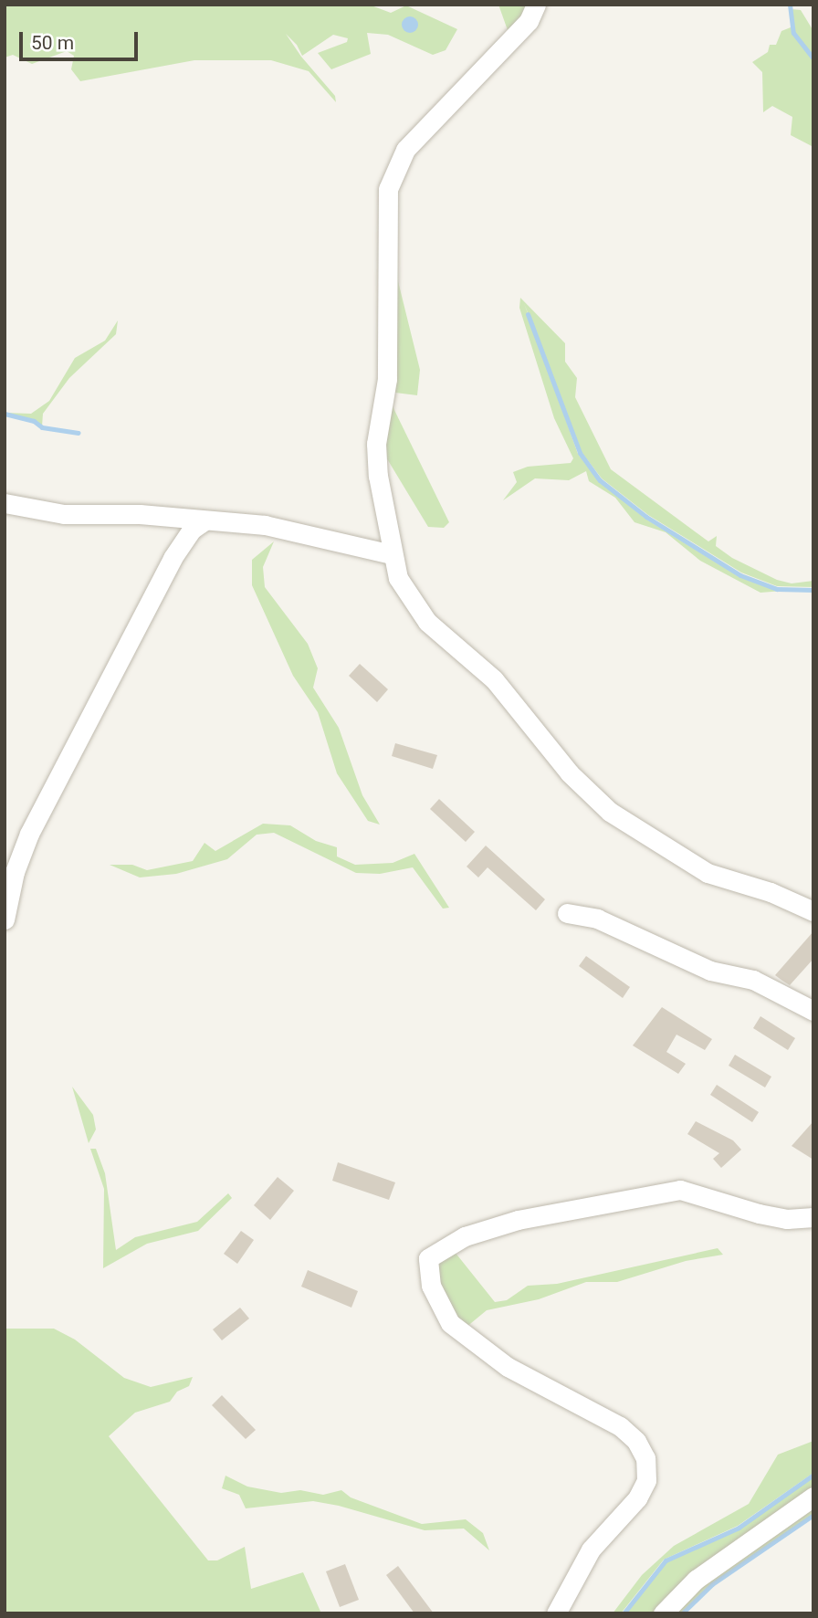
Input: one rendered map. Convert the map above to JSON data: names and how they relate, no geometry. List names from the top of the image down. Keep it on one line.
{"scale_bar":"50 m"}
